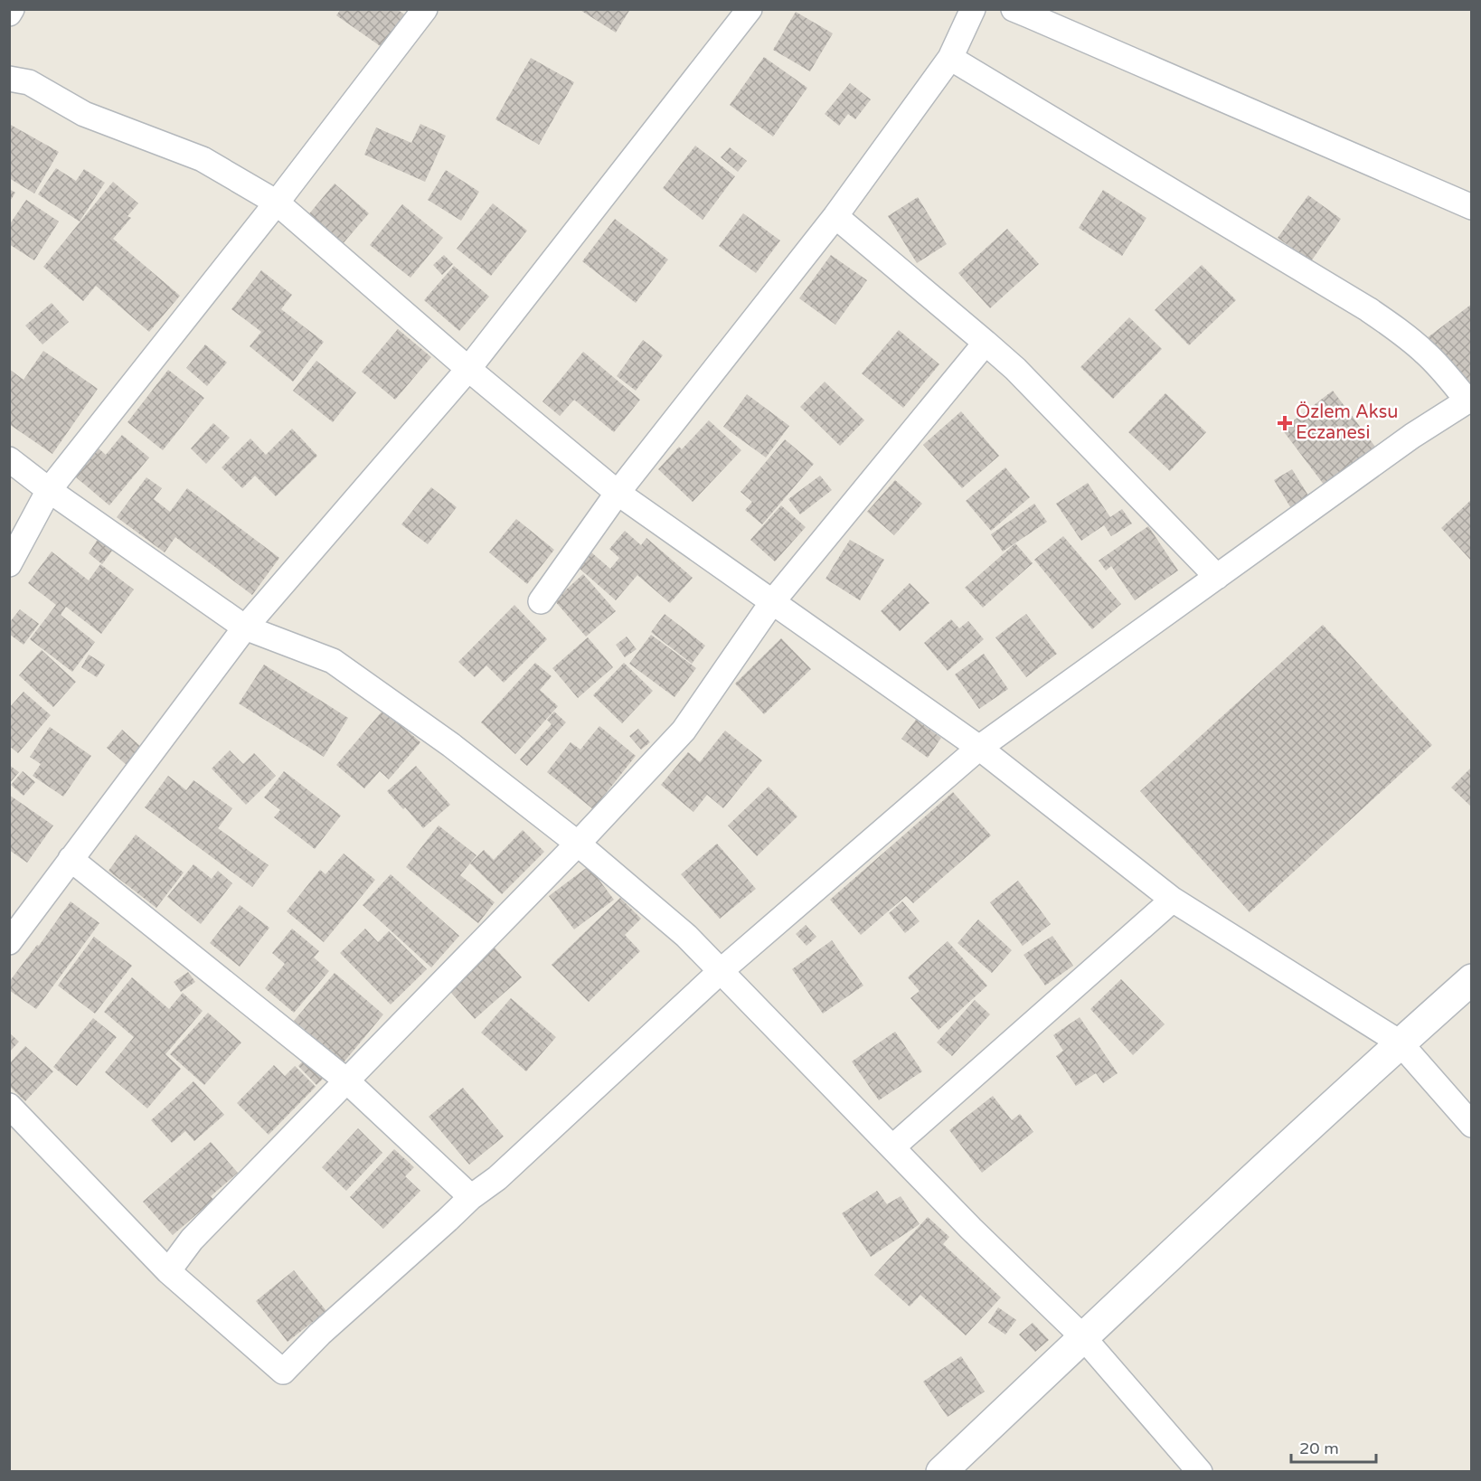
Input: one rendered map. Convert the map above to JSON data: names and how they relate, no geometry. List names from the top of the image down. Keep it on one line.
{"places":{"health":["Özlem Aksu Eczanesi"]},"scale_bar":"20 m"}
